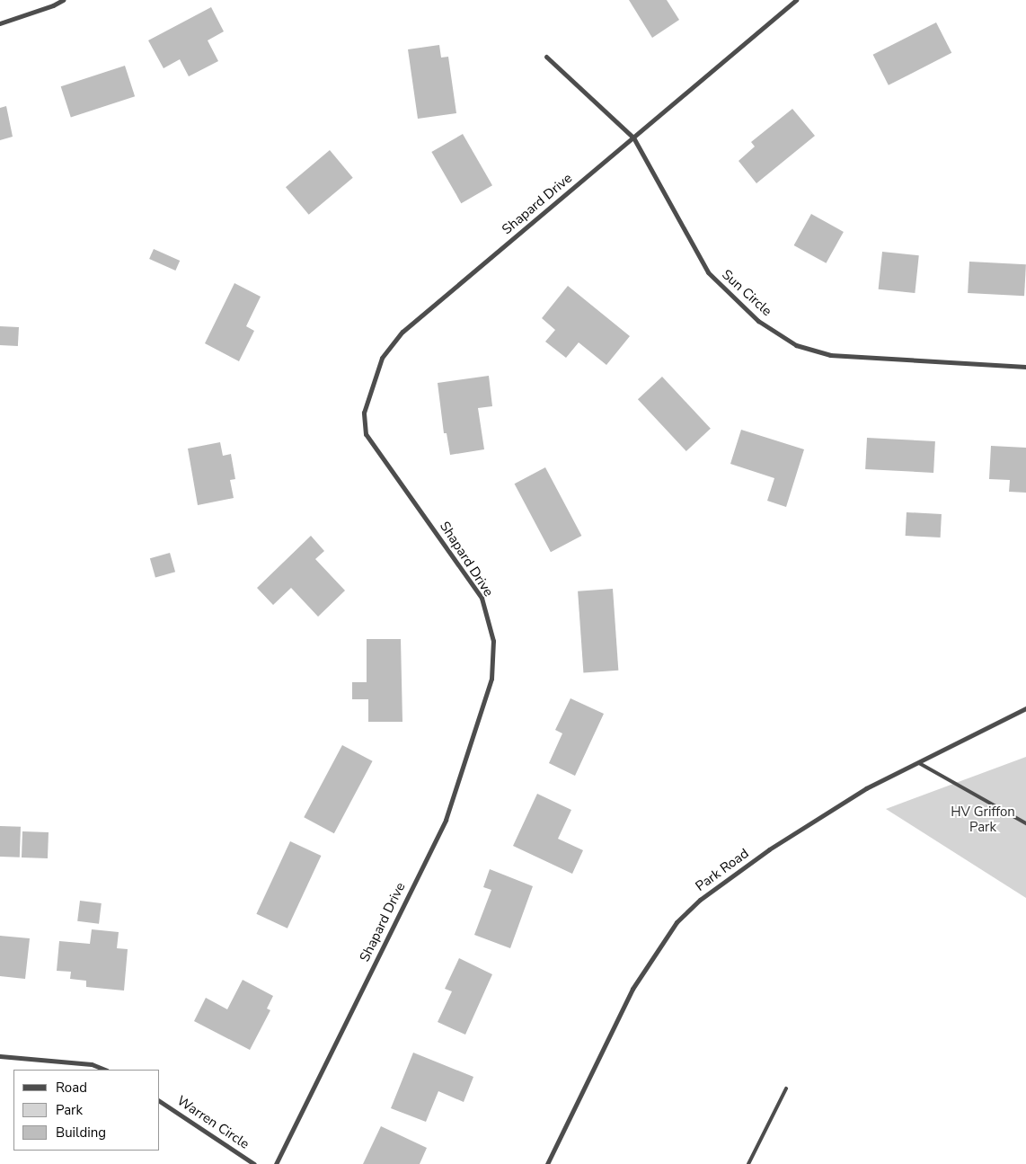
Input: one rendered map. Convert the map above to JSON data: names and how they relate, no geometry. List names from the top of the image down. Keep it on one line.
{"streets":{"street":["Shapard Drive","Sun Circle","Park Road","Warren Circle"]},"crossings":[["Shapard Drive","Sun Circle"]],"parks":["HV Griffon Park"],"legend":["Road","Park","Building"]}
